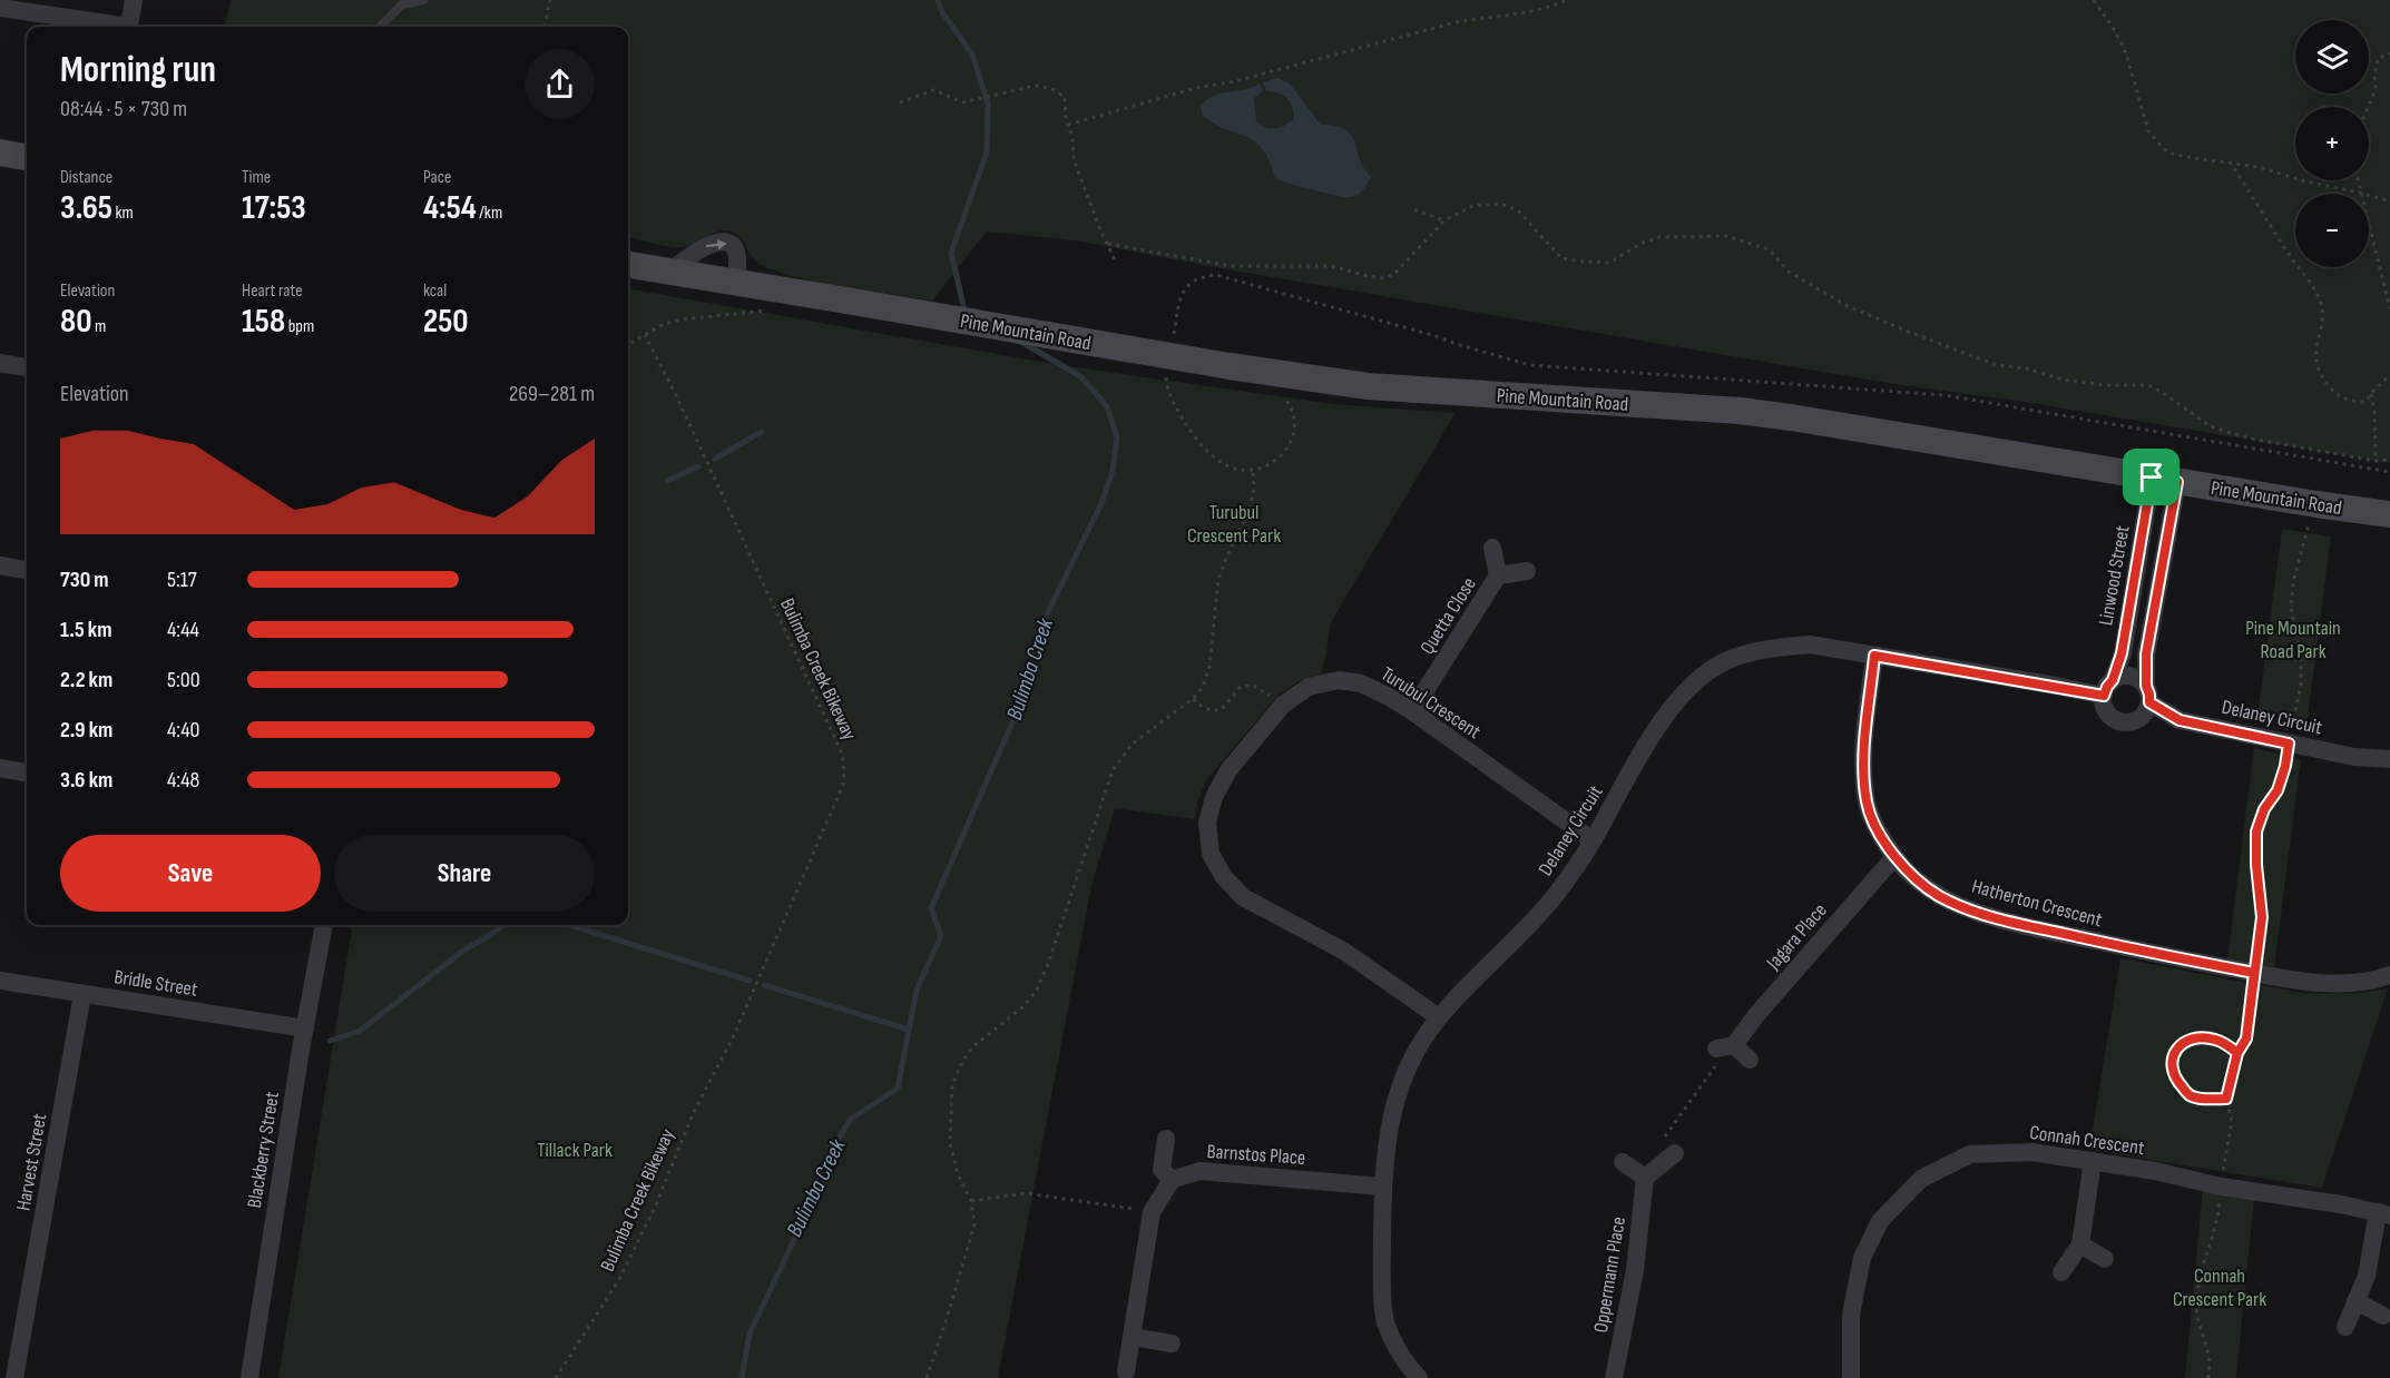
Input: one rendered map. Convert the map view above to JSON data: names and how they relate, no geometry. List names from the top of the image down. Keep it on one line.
{"streets":{"main road":["Pine Mountain Road"],"street":["Linwood Street","Quetta Close","Turubul Crescent","Delaney Circuit","Hatherton Crescent","Jagara Place","Bridle Street","Connah Crescent","Blackberry Street","Barnstos Place","Harvest Street","Oppermann Place"],"path":["Bulimba Creek Bikeway"]},"crossings":[["Pine Mountain Road","Linwood Street"],["Linwood Street","Delaney Circuit"],["Quetta Close","Turubul Crescent"],["Turubul Crescent","Delaney Circuit"],["Delaney Circuit","Hatherton Crescent"],["Delaney Circuit","Barnstos Place"],["Hatherton Crescent","Jagara Place"],["Bridle Street","Blackberry Street"],["Bridle Street","Harvest Street"]],"water":["Bulimba Creek"],"parks":["Turubul Crescent Park","Pine Mountain Road Park","Tillack Park","Connah Crescent Park"],"page":{"map_buttons":["+","−"],"heading":["Morning run","08:44 · 5 × 730 m"],"stats":[["Distance","3.65 km"],["Time","17:53"],["Pace","4:54 /km"],["Elevation","80 m"],["Heart rate","158 bpm"],["kcal","250"]],"chart":["Elevation","269–281 m"],"list":[{"name":"730 m","note":"5:17"},{"name":"1.5 km","note":"4:44"},{"name":"2.2 km","note":"5:00"},{"name":"2.9 km","note":"4:40"},{"name":"3.6 km","note":"4:48"}],"buttons":["Save","Share"]}}
